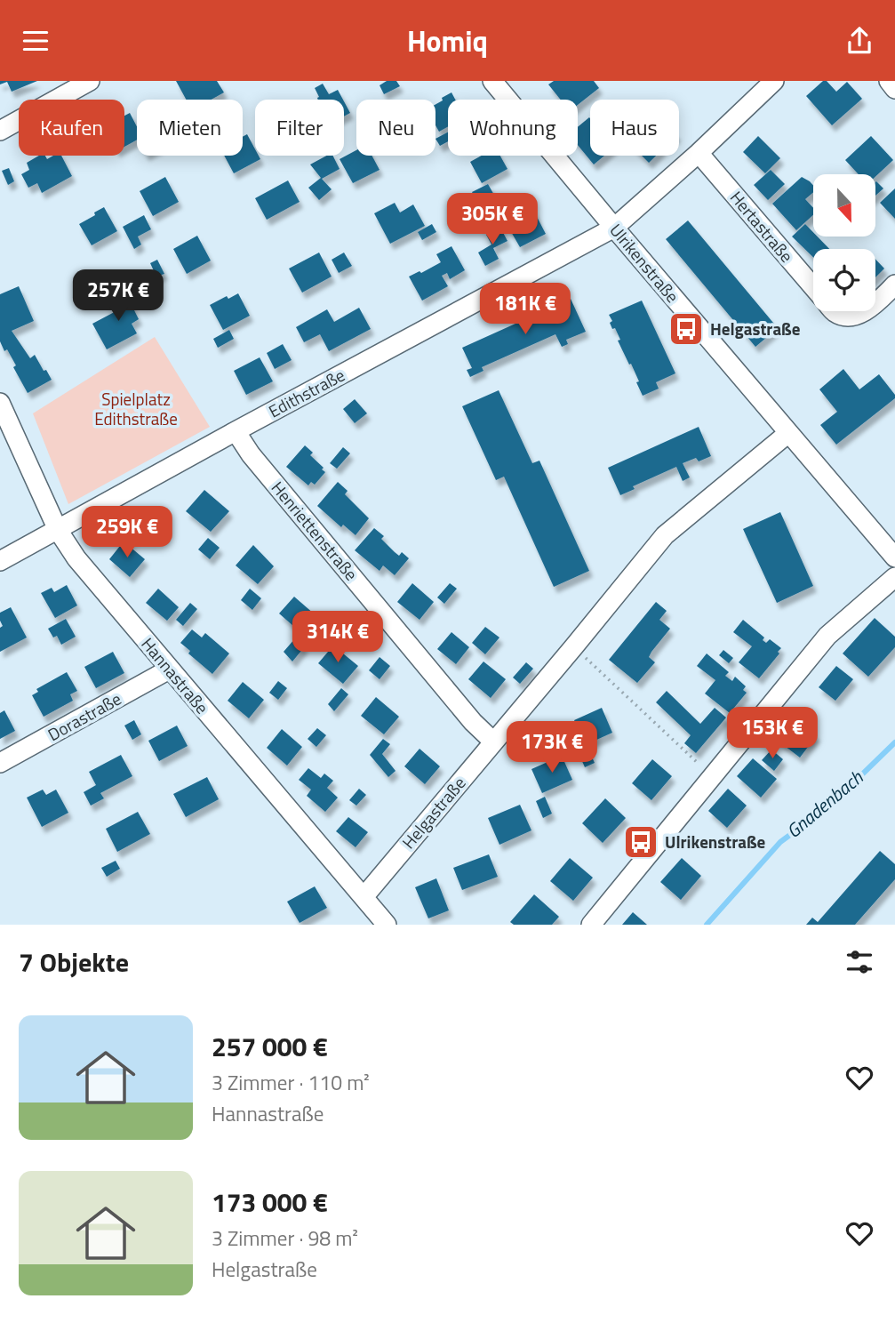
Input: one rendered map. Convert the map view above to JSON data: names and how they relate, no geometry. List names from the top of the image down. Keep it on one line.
{"streets":{"street":["Hertastraße","Ulrikenstraße","Edithstraße","Henriettenstraße","Hannastraße","Dorastraße","Helgastraße"]},"crossings":[["Hertastraße","Edithstraße"],["Ulrikenstraße","Edithstraße"],["Ulrikenstraße","Helgastraße"],["Edithstraße","Henriettenstraße"],["Edithstraße","Hannastraße"],["Henriettenstraße","Helgastraße"],["Hannastraße","Dorastraße"],["Hannastraße","Helgastraße"]],"water":["Gnadenbach"],"parks":["Spielplatz Edithstraße"],"places":{"bus stop":["Helgastraße","Ulrikenstraße"]},"north":"bottom","page":{"header":"Homiq","chip":["Kaufen","Mieten","Filter","Neu","Wohnung","Haus"],"price":["305K €","257K €","181K €","259K €","314K €","153K €","173K €"],"heading":"7 Objekte","list":[{"name":"257 000 €","note":"3 Zimmer · 110 m² · Hannastraße"},{"name":"173 000 €","note":"3 Zimmer · 98 m² · Helgastraße"}]}}
